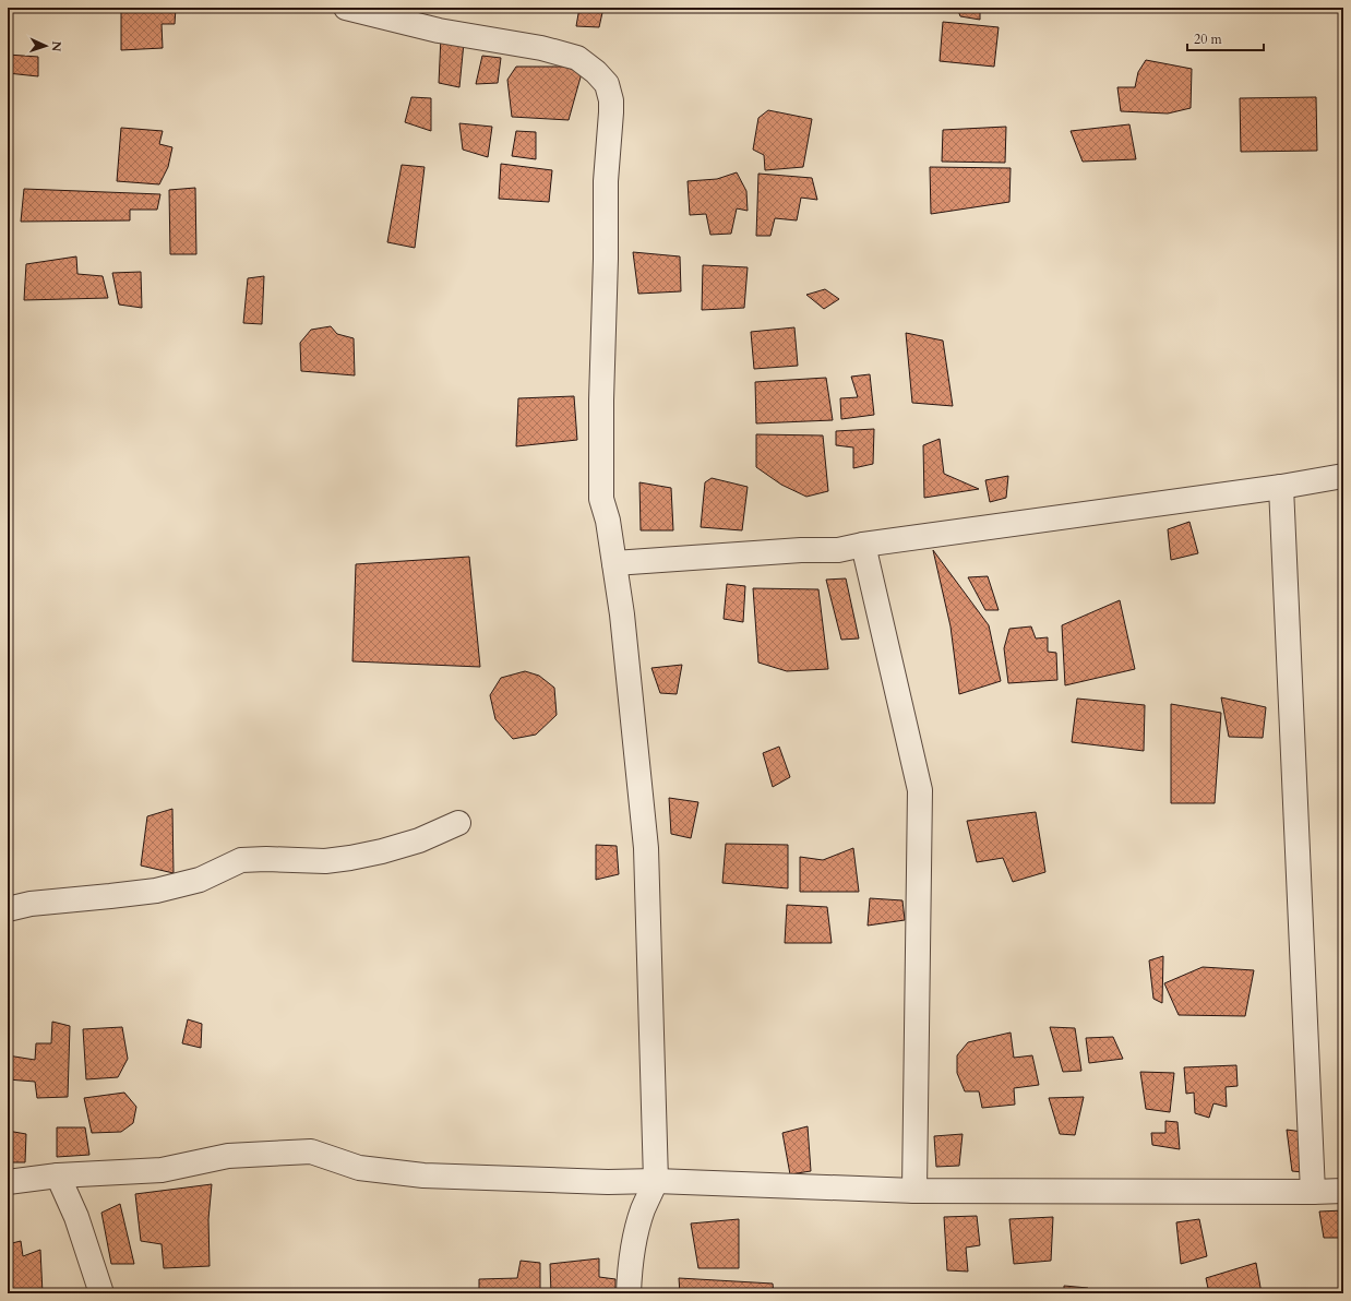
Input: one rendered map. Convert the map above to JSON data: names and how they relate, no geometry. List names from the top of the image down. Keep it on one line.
{"scale_bar":"20 m","north":"right"}
